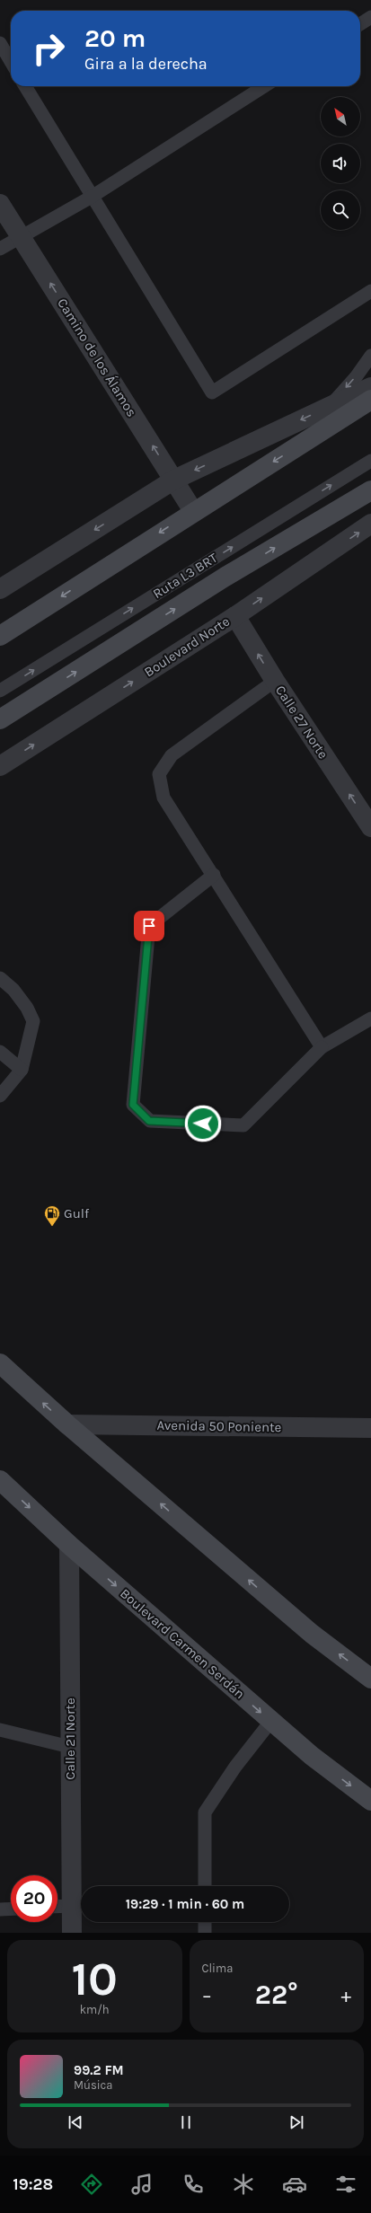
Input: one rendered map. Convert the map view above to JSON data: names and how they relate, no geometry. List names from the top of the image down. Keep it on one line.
{"streets":{"main road":["Boulevard Carmen Serdán"],"street":["Camino de los Álamos","Boulevard Norte","Calle 27 Norte","Avenida 50 Poniente","Calle 21 Norte"],"lane":["Ruta L3 BRT"]},"crossings":[["Boulevard Norte","Calle 27 Norte"],["Boulevard Carmen Serdán","Calle 21 Norte"]],"one_way":["Camino de los Álamos","Ruta L3 BRT","Calle 27 Norte"],"places":{"fuel station":["Gulf"]},"north":"top left","page":{"turn":["20 m","Gira a la derecha"],"limit":"20","trip":"19:29 · 1 min · 60 m","tile":[["10","km/h"],"Clima"],"heat":["−","22°","+"],"song":["99.2 FM","Música"],"tabs":"19:28"}}
